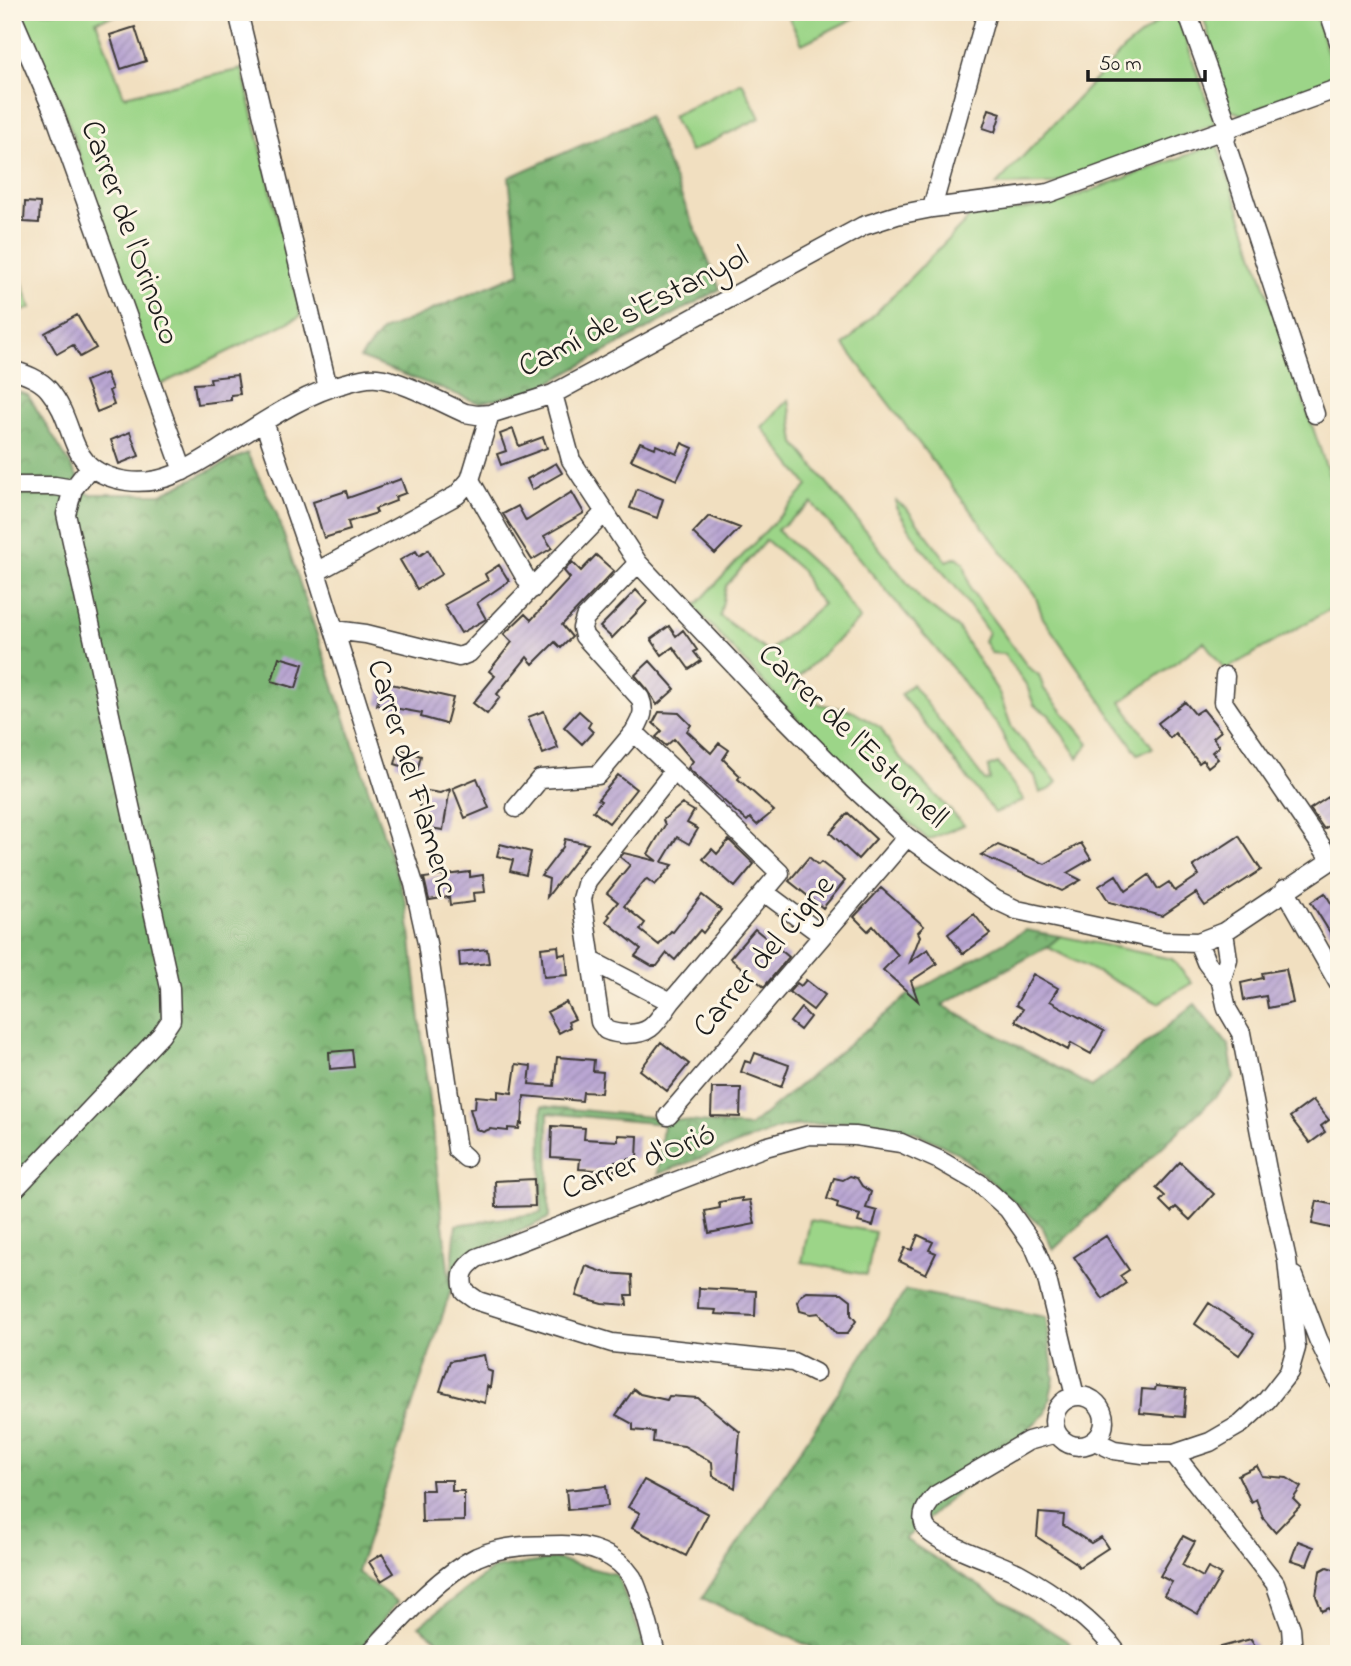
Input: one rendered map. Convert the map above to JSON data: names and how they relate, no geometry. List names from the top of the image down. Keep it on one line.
{"streets":{"street":["Carrer de l'Orinoco","Camí de s'Estanyol","Carrer de l'Estornell","Carrer del Flamenc","Carrer del Cigne","Carrer d'Orió"]},"crossings":[["Carrer de l'Orinoco","Camí de s'Estanyol"],["Camí de s'Estanyol","Carrer de l'Estornell"],["Camí de s'Estanyol","Carrer del Flamenc"],["Carrer de l'Estornell","Carrer del Cigne"]],"scale_bar":"50 m"}
